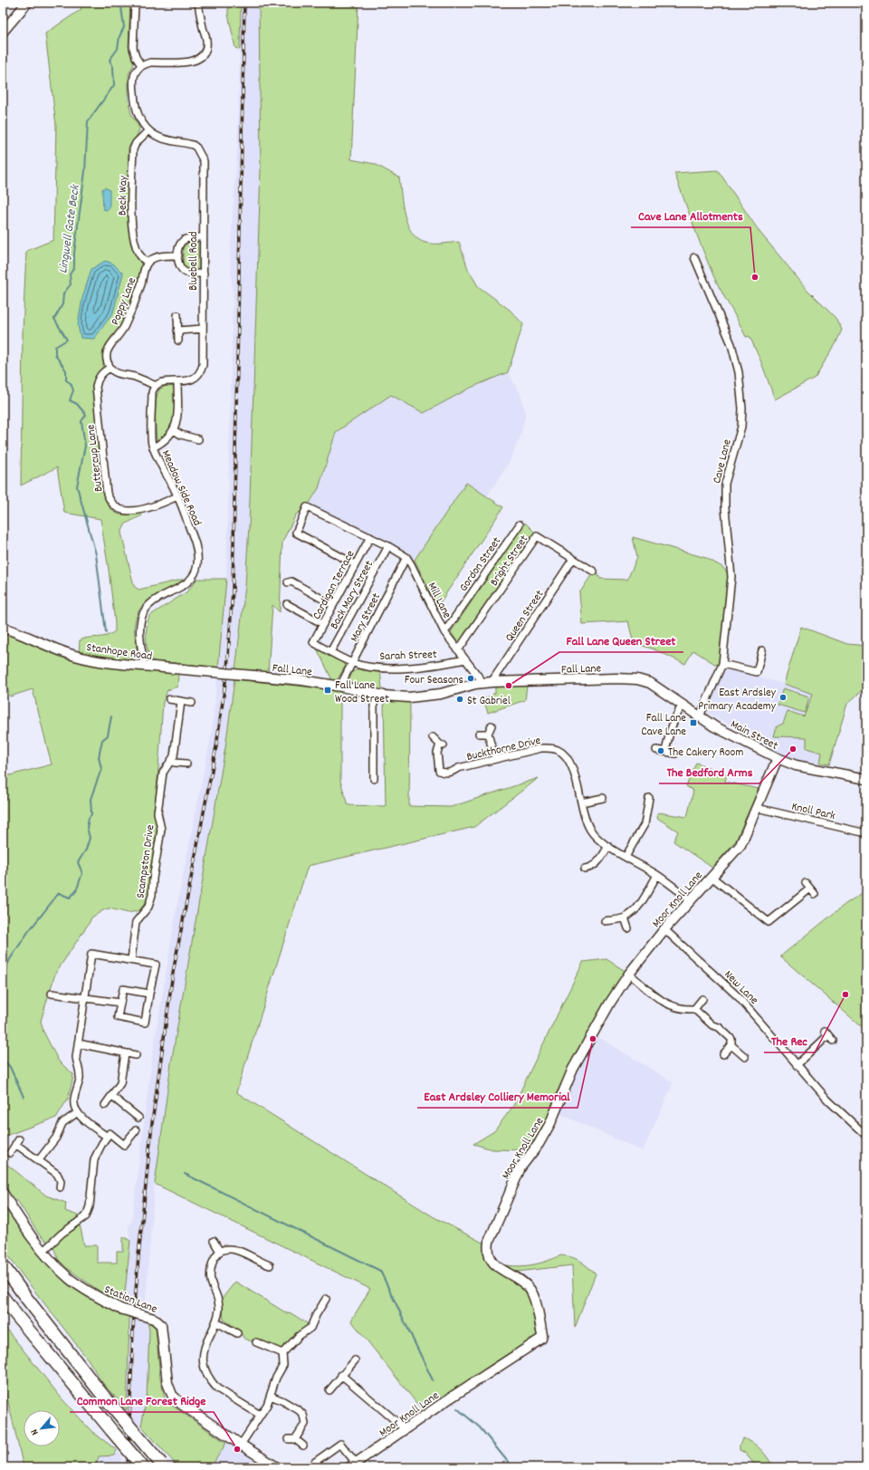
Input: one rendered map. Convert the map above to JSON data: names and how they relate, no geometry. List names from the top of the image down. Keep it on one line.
{"streets":{"street":["Beck Way","Bluebell Road","Poppy Lane","Buttercup Lane","Cave Lane","Meadow Side Road","Bright Street","Gordon Street","Cardigan Terrace","Back Mary Street","Mill Lane","Queen Street","Mary Street","Stanhope Road","Sarah Street","Fall Lane","Main Street","Buckthorne Drive","Knoll Park","Scampston Drive","Moor Knoll Lane","New Lane","Station Lane"]},"crossings":[["Beck Way","Bluebell Road"],["Beck Way","Poppy Lane"],["Poppy Lane","Buttercup Lane"],["Buttercup Lane","Meadow Side Road"],["Cave Lane","Fall Lane"],["Cave Lane","Main Street"],["Meadow Side Road","Stanhope Road"],["Bright Street","Mill Lane"],["Bright Street","Queen Street"],["Gordon Street","Mill Lane"],["Cardigan Terrace","Mill Lane"],["Cardigan Terrace","Sarah Street"],["Back Mary Street","Mill Lane"],["Back Mary Street","Sarah Street"],["Mill Lane","Queen Street"],["Mill Lane","Mary Street"],["Mill Lane","Sarah Street"],["Mill Lane","Fall Lane"],["Queen Street","Fall Lane"],["Mary Street","Sarah Street"],["Mary Street","Fall Lane"],["Stanhope Road","Fall Lane"],["Fall Lane","Main Street"],["Main Street","Moor Knoll Lane"],["Buckthorne Drive","Moor Knoll Lane"],["Knoll Park","Moor Knoll Lane"],["Moor Knoll Lane","New Lane"]],"water":["Lingwell Gate Beck"],"places":{"other":["Cave Lane Allotments","Four Seasons","Fall Lane Queen Street","East Ardsley Primary Academy","St Gabriel","The Bedford Arms","The Cakery Room","The Rec","East Ardsley Colliery Memorial","Common Lane Forest Ridge"],"transit":["Fall Lane Wood Street","Fall Lane Cave Lane"]},"north":"bottom left"}
